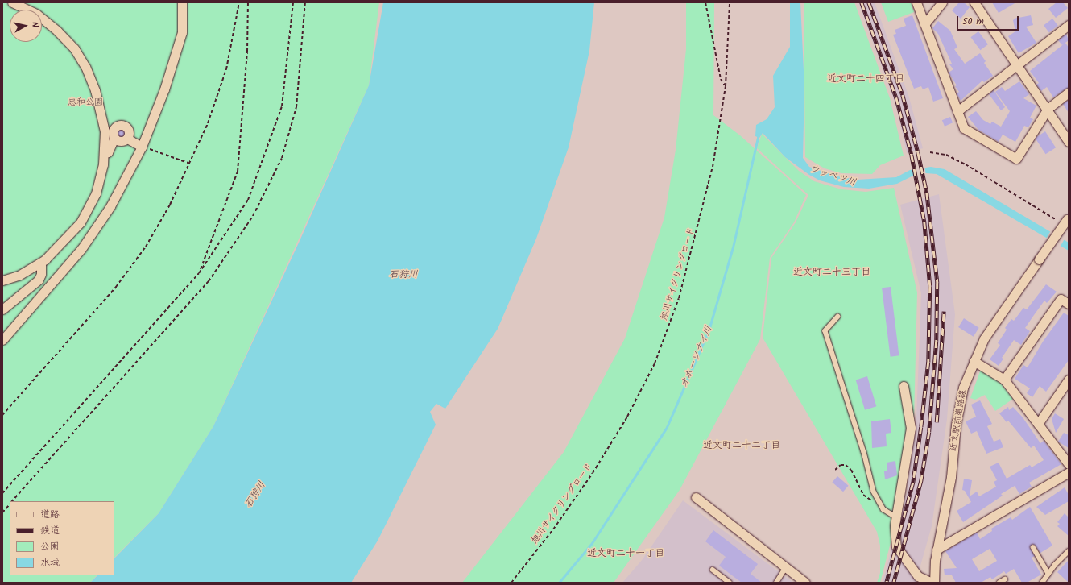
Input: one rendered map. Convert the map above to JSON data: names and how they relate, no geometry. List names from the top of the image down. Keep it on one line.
{"streets":{"street":["近文駅前道路線"],"path":["旭川サイクリングロード"]},"districts":["近文町二十四丁目","近文町二十三丁目","近文町二十二丁目","近文町二十一丁目"],"water":["ウッペツ川","石狩川","オホーツナイ川"],"parks":["忠和公園"],"legend":["道路","鉄道","公園","水域"],"scale_bar":"50 m","north":"right"}
